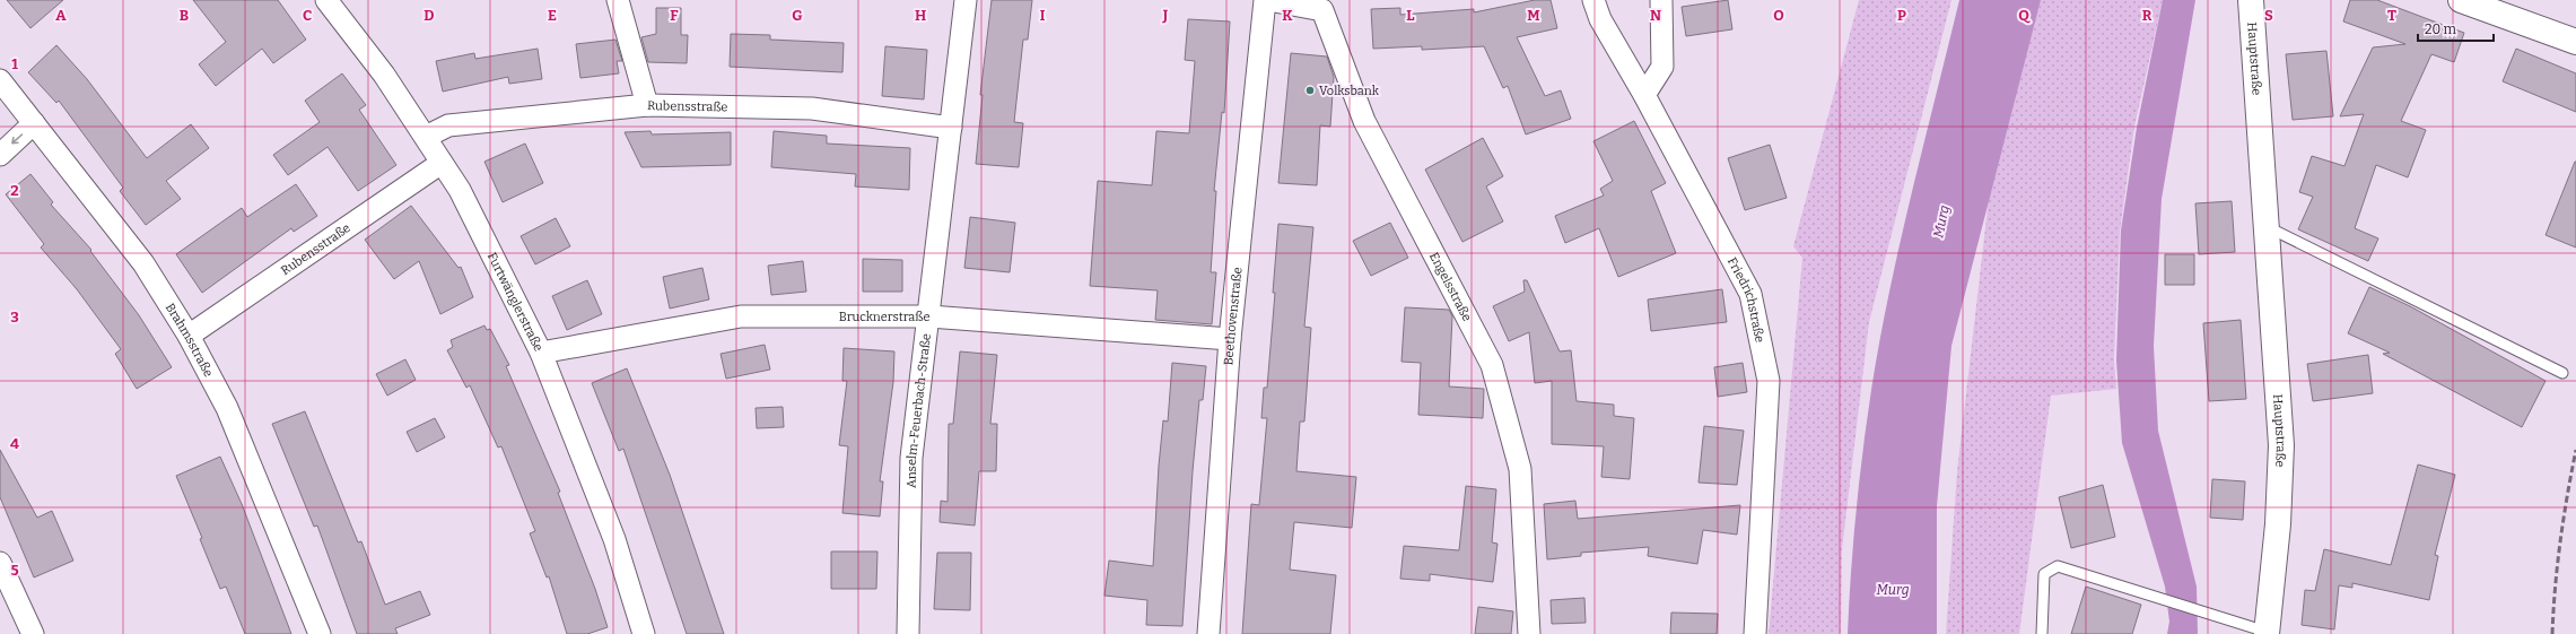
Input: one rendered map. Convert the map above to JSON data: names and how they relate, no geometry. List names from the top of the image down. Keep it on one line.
{"streets":{"street":["Hauptstraße","Rubensstraße","Engelsstraße","Friedrichstraße","Furtwänglerstraße","Brucknerstraße","Beethovenstraße","Brahmsstraße","Anselm-Feuerbach-Straße"]},"crossings":[["Rubensstraße","Furtwänglerstraße"],["Rubensstraße","Brahmsstraße"],["Rubensstraße","Anselm-Feuerbach-Straße"],["Engelsstraße","Beethovenstraße"],["Furtwänglerstraße","Brucknerstraße"],["Brucknerstraße","Beethovenstraße"],["Brucknerstraße","Anselm-Feuerbach-Straße"]],"water":["Murg"],"places":["Volksbank"],"scale_bar":"20 m","grid":{"columns":["A","B","C","D","E","F","G","H","I","J","K","L","M","N","O","P","Q","R","S","T"],"rows":["1","2","3","4","5"]}}
